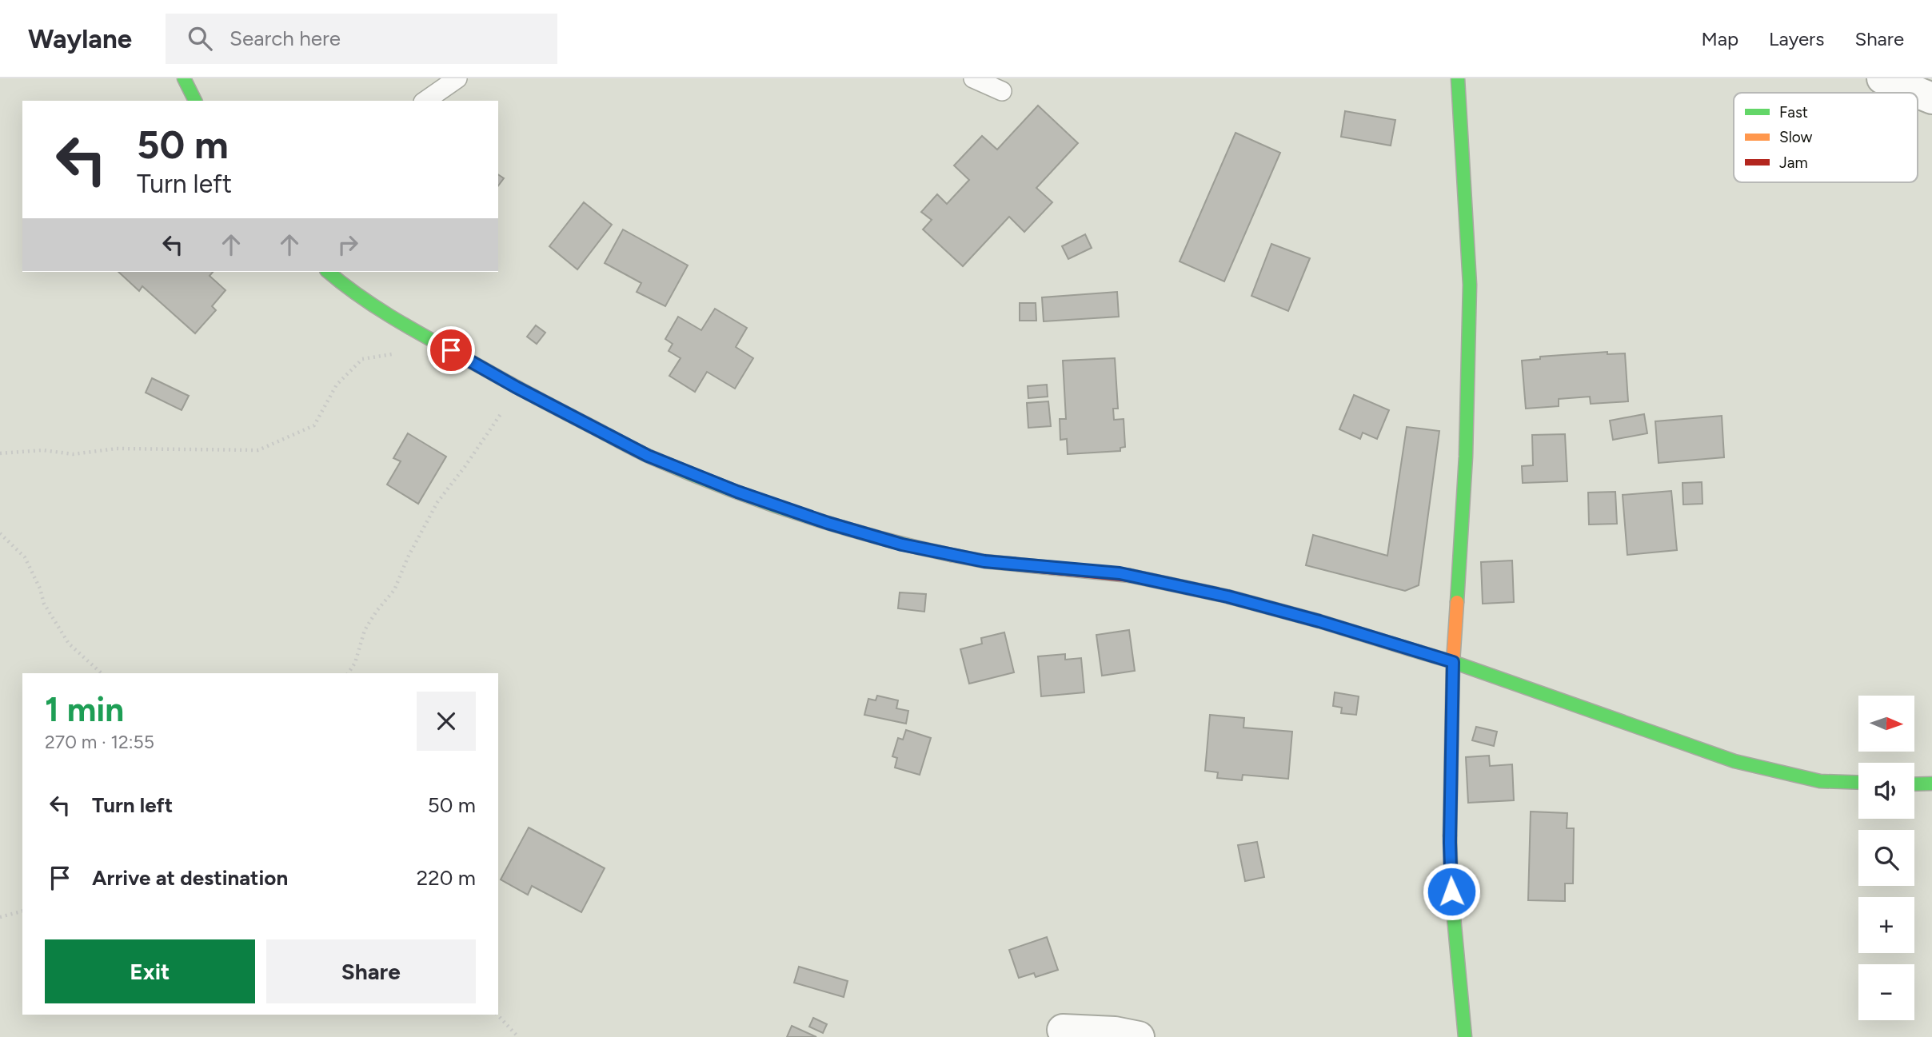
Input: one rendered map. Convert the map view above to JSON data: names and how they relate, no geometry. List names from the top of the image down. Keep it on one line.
{"legend":["Fast","Slow","Jam"],"north":"right","page":{"header":"Waylane","search":"Search here","nav":["Map","Layers","Share"],"turn":["50 m","Turn left"],"heading":["1 min","270 m · 12:55"],"map_buttons":["+","−"],"list":[{"name":"Turn left","value":"50 m"},{"name":"Arrive at destination","value":"220 m"}],"buttons":["Exit","Share"]}}
